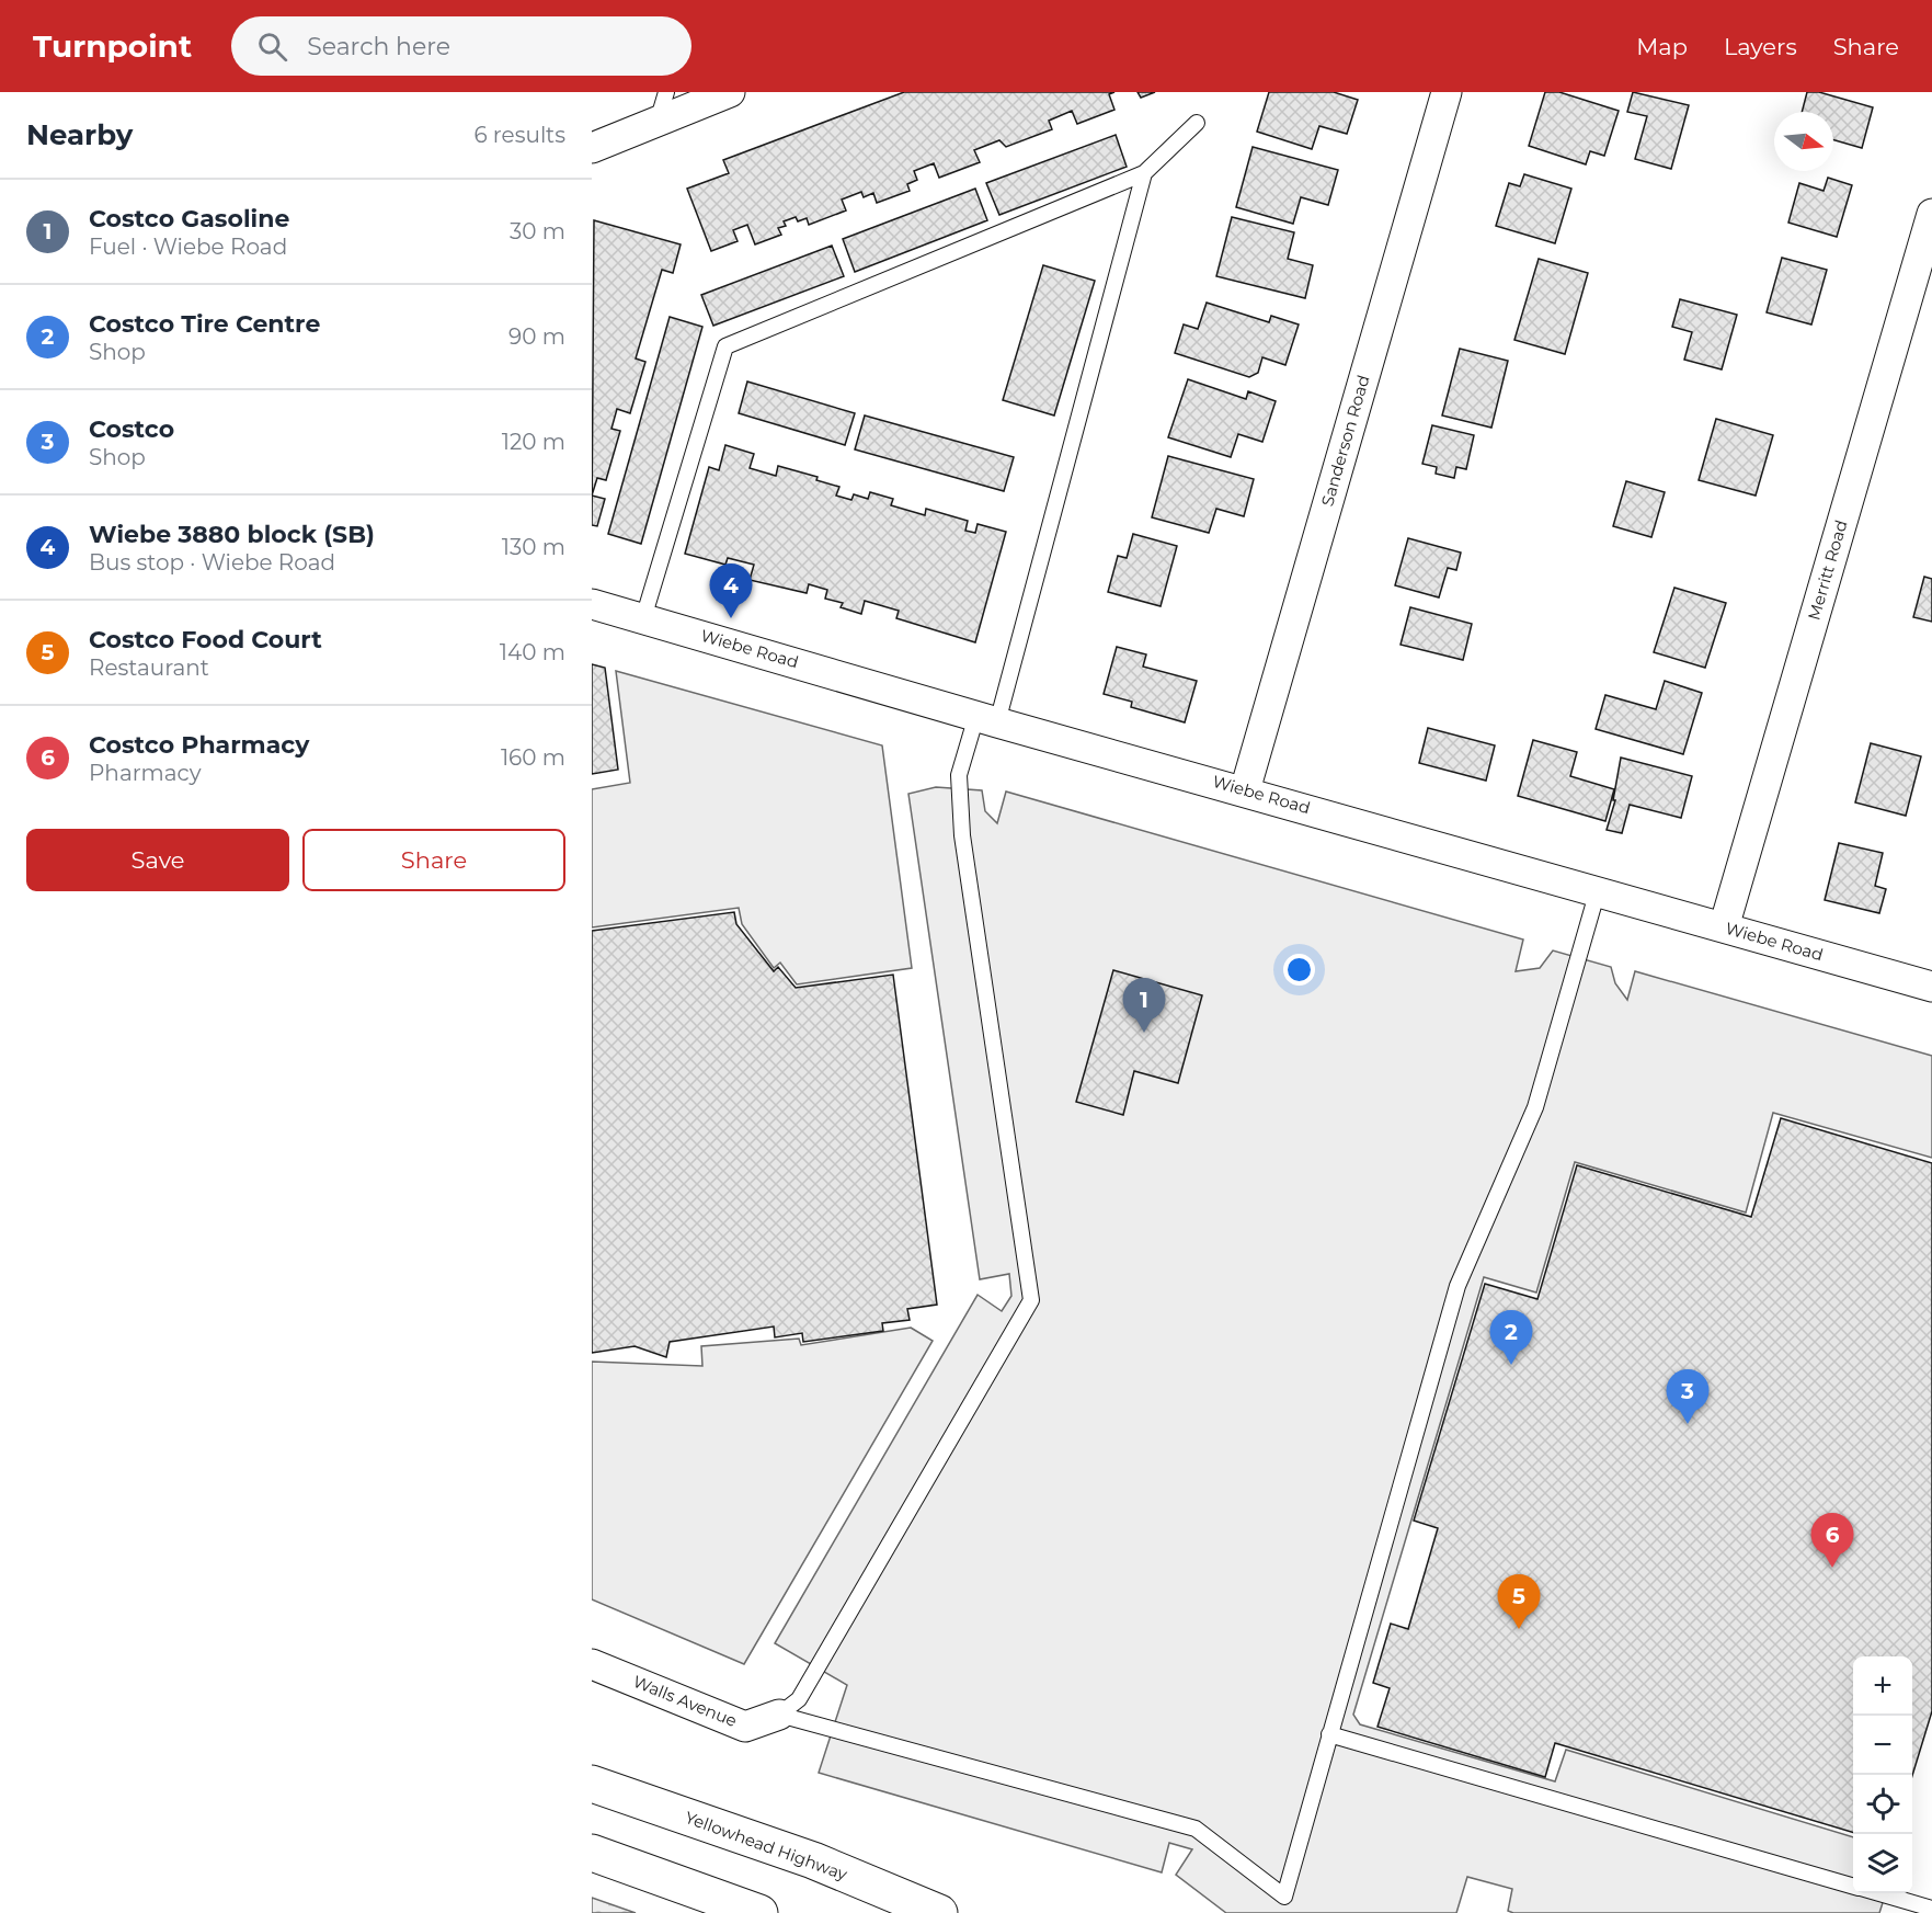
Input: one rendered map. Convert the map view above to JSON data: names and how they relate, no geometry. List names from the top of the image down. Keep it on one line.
{"streets":{"highway":["Yellowhead Highway"],"street":["Sanderson Road","Merritt Road","Wiebe Road","Walls Avenue"]},"crossings":[["Sanderson Road","Wiebe Road"],["Merritt Road","Wiebe Road"]],"north":"right","page":{"header":"Turnpoint","search":"Search here","nav":["Map","Layers","Share"],"heading":["Nearby","6 results"],"list":[{"mark":"1","name":"Costco Gasoline","note":"Fuel · Wiebe Road","value":"30 m"},{"mark":"2","name":"Costco Tire Centre","note":"Shop","value":"90 m"},{"mark":"3","name":"Costco","note":"Shop","value":"120 m"},{"mark":"4","name":"Wiebe 3880 block (SB)","note":"Bus stop · Wiebe Road","value":"130 m"},{"mark":"5","name":"Costco Food Court","note":"Restaurant","value":"140 m"},{"mark":"6","name":"Costco Pharmacy","note":"Pharmacy","value":"160 m"}],"pins":["4","1","2","3","6","5"],"buttons":["Save","Share"],"map_buttons":["+","−"]}}
